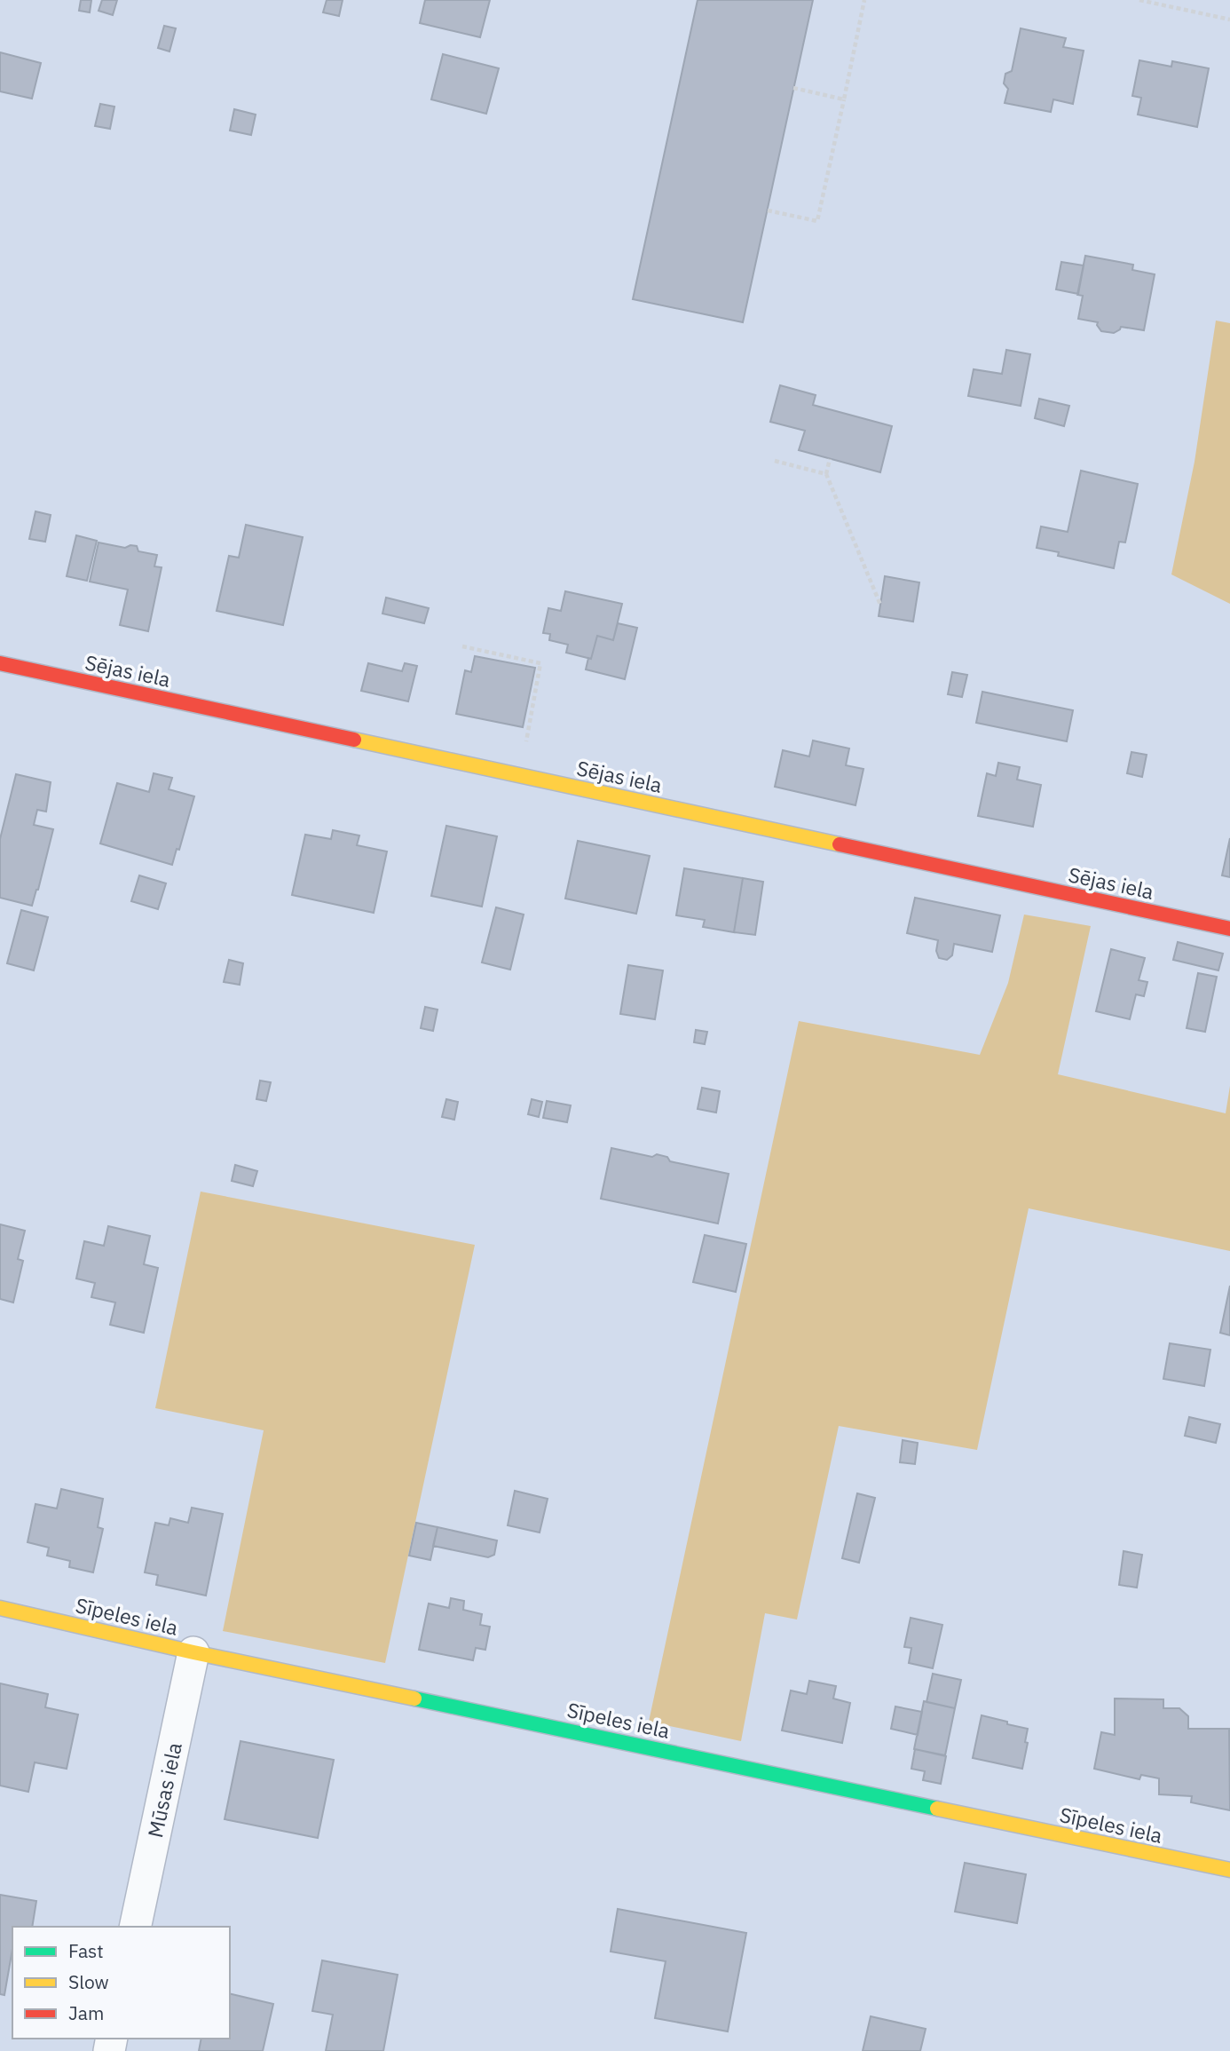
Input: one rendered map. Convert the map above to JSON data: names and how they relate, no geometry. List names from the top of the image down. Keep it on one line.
{"streets":{"street":["Sējas iela","Sīpeles iela","Mūsas iela"]},"crossings":[["Sīpeles iela","Mūsas iela"]],"legend":["Fast","Slow","Jam"]}
